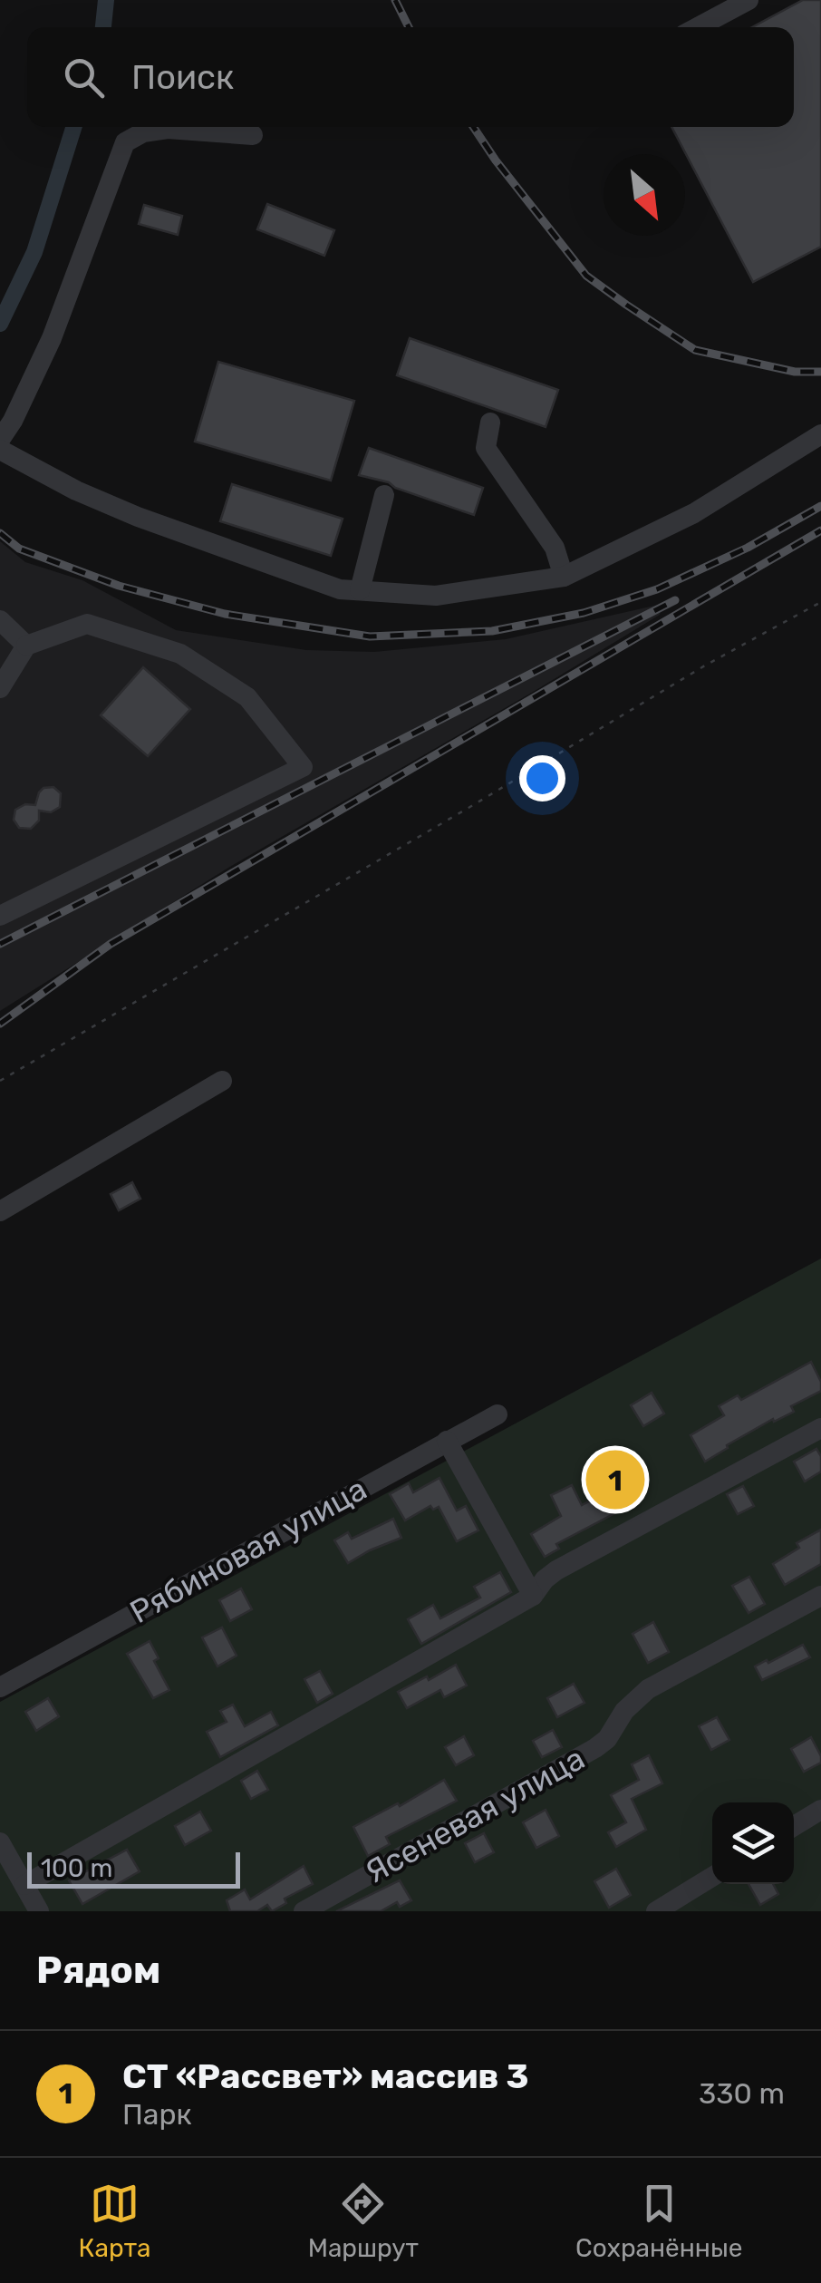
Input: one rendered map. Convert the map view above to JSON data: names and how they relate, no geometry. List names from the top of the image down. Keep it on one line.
{"streets":{"street":["Рябиновая улица","Ясеневая улица"]},"scale_bar":"100 m","north":"bottom right","page":{"search":"Поиск","pins":"1","scale":"100 m","heading":"Рядом","list":[{"mark":"1","name":"СТ «Рассвет» массив 3","note":"Парк","value":"330 m"}],"nav":["Карта","Маршрут","Сохранённые"]}}
